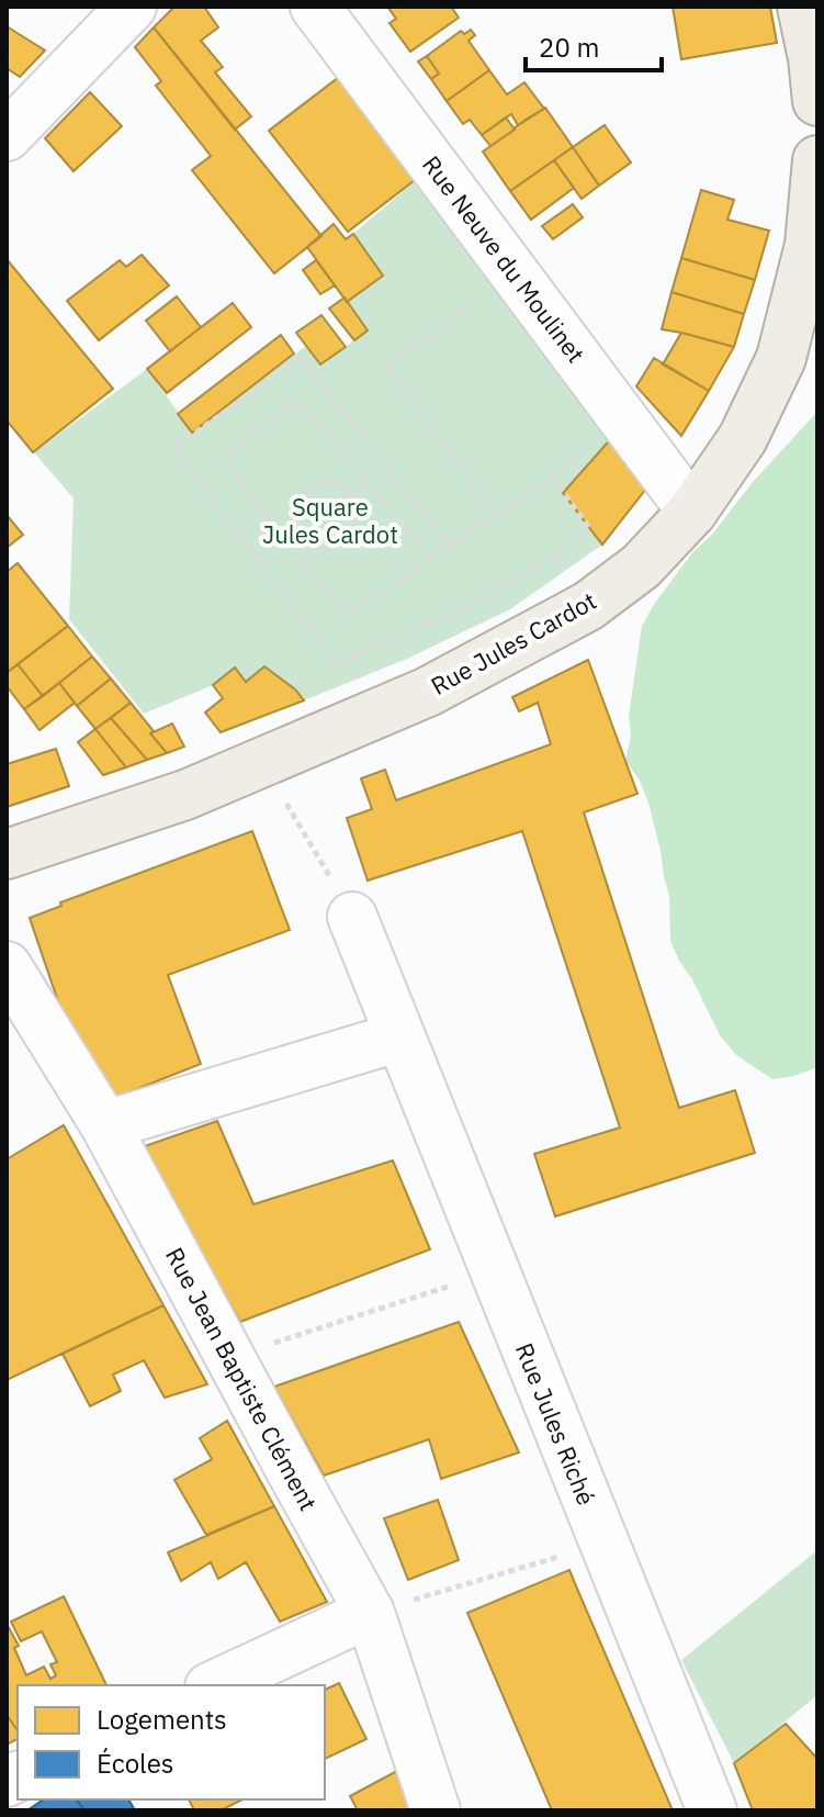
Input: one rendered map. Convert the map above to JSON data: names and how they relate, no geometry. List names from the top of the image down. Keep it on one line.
{"streets":{"main road":["Rue Jules Cardot"],"street":["Rue Neuve du Moulinet","Rue Jean Baptiste Clément","Rue Jules Riché"]},"crossings":[["Rue Neuve du Moulinet","Rue Jules Cardot"]],"parks":["Square Jules Cardot"],"legend":["Logements","Écoles"],"scale_bar":"20 m"}
